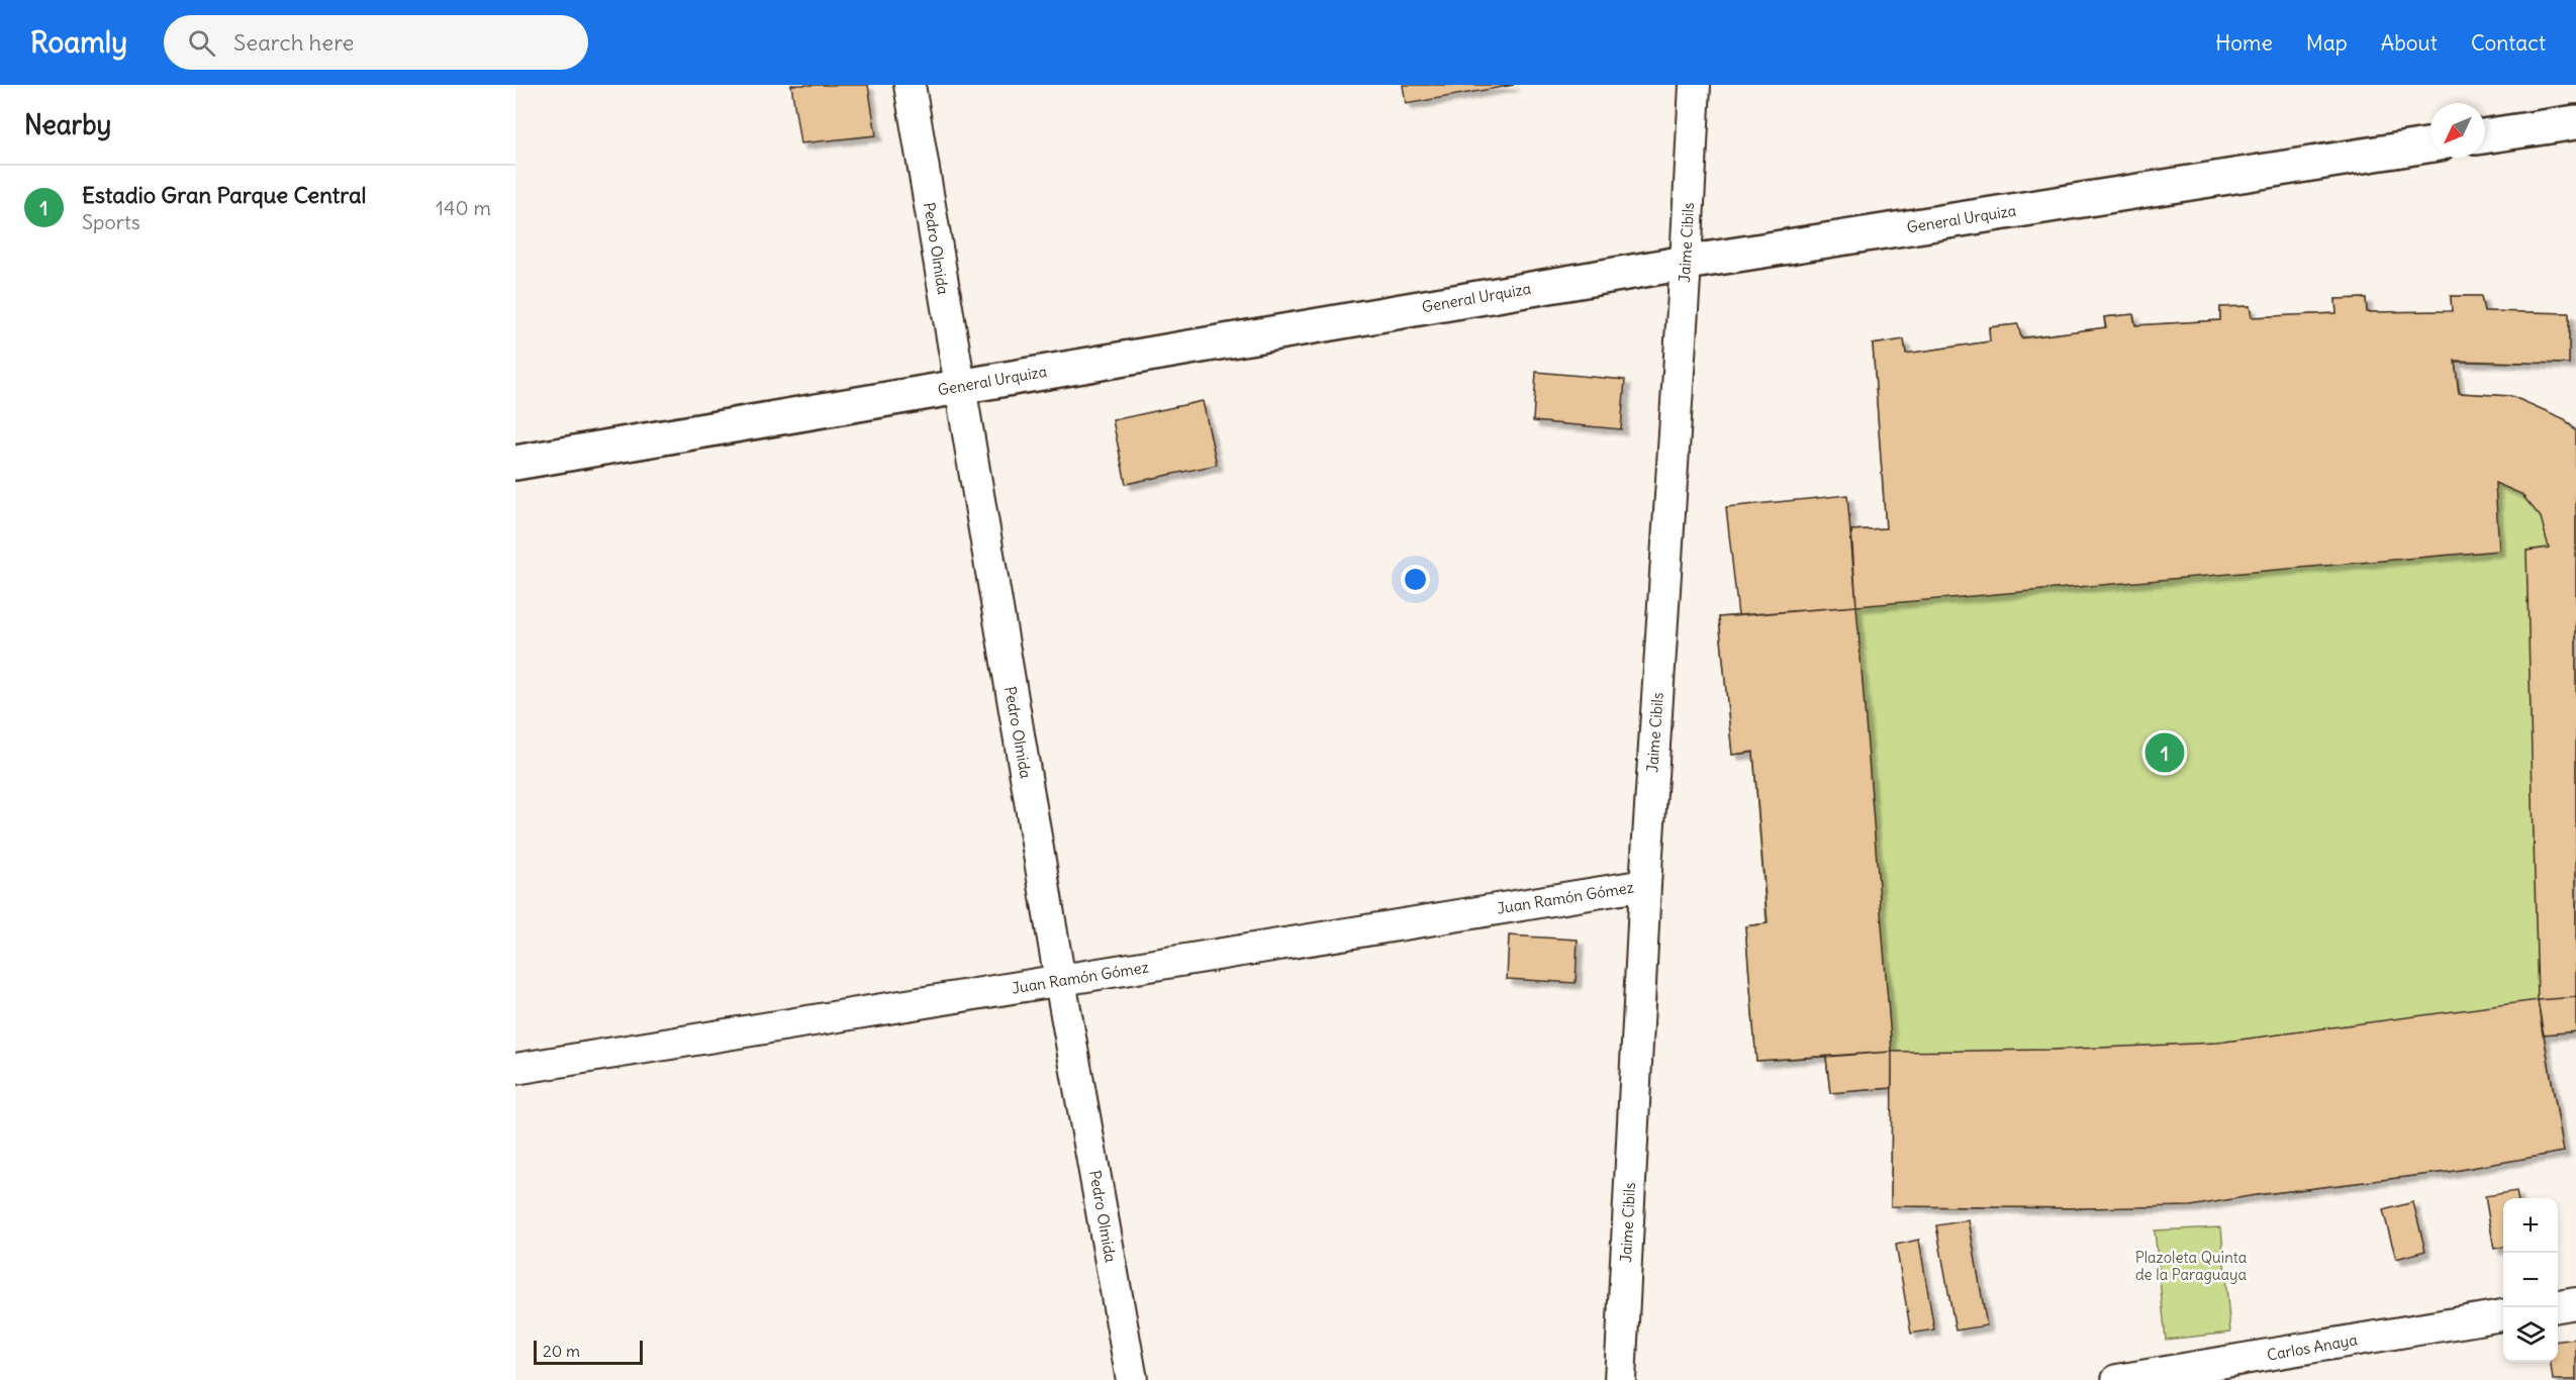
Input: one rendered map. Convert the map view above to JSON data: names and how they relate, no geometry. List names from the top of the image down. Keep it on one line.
{"streets":{"street":["General Urquiza","Jaime Cibils","Pedro Olmida","Juan Ramón Gómez","Carlos Anaya"]},"crossings":[["General Urquiza","Jaime Cibils"],["General Urquiza","Pedro Olmida"],["Jaime Cibils","Juan Ramón Gómez"],["Pedro Olmida","Juan Ramón Gómez"]],"parks":["Plazoleta Quinta de la Paraguaya"],"scale_bar":"20 m","north":"bottom left","page":{"header":"Roamly","search":"Search here","nav":["Home","Map","About","Contact"],"heading":"Nearby","list":[{"mark":"1","name":"Estadio Gran Parque Central","note":"Sports","value":"140 m"}],"pins":"1","map_buttons":["+","−"],"scale":"20 m"}}
